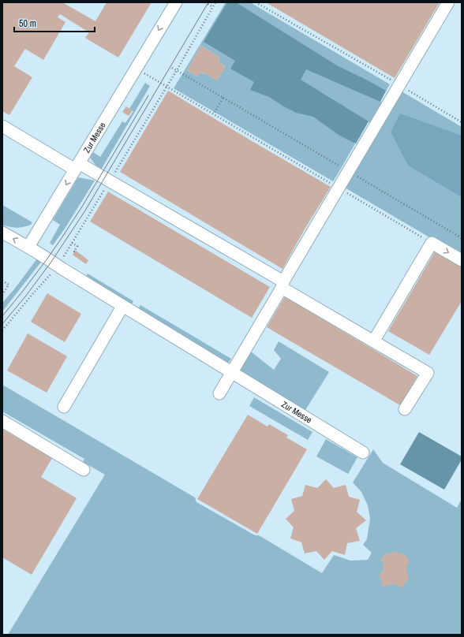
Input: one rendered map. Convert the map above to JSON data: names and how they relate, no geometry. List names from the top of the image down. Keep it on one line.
{"streets":{"street":["Zur Messe"]},"scale_bar":"50 m"}
